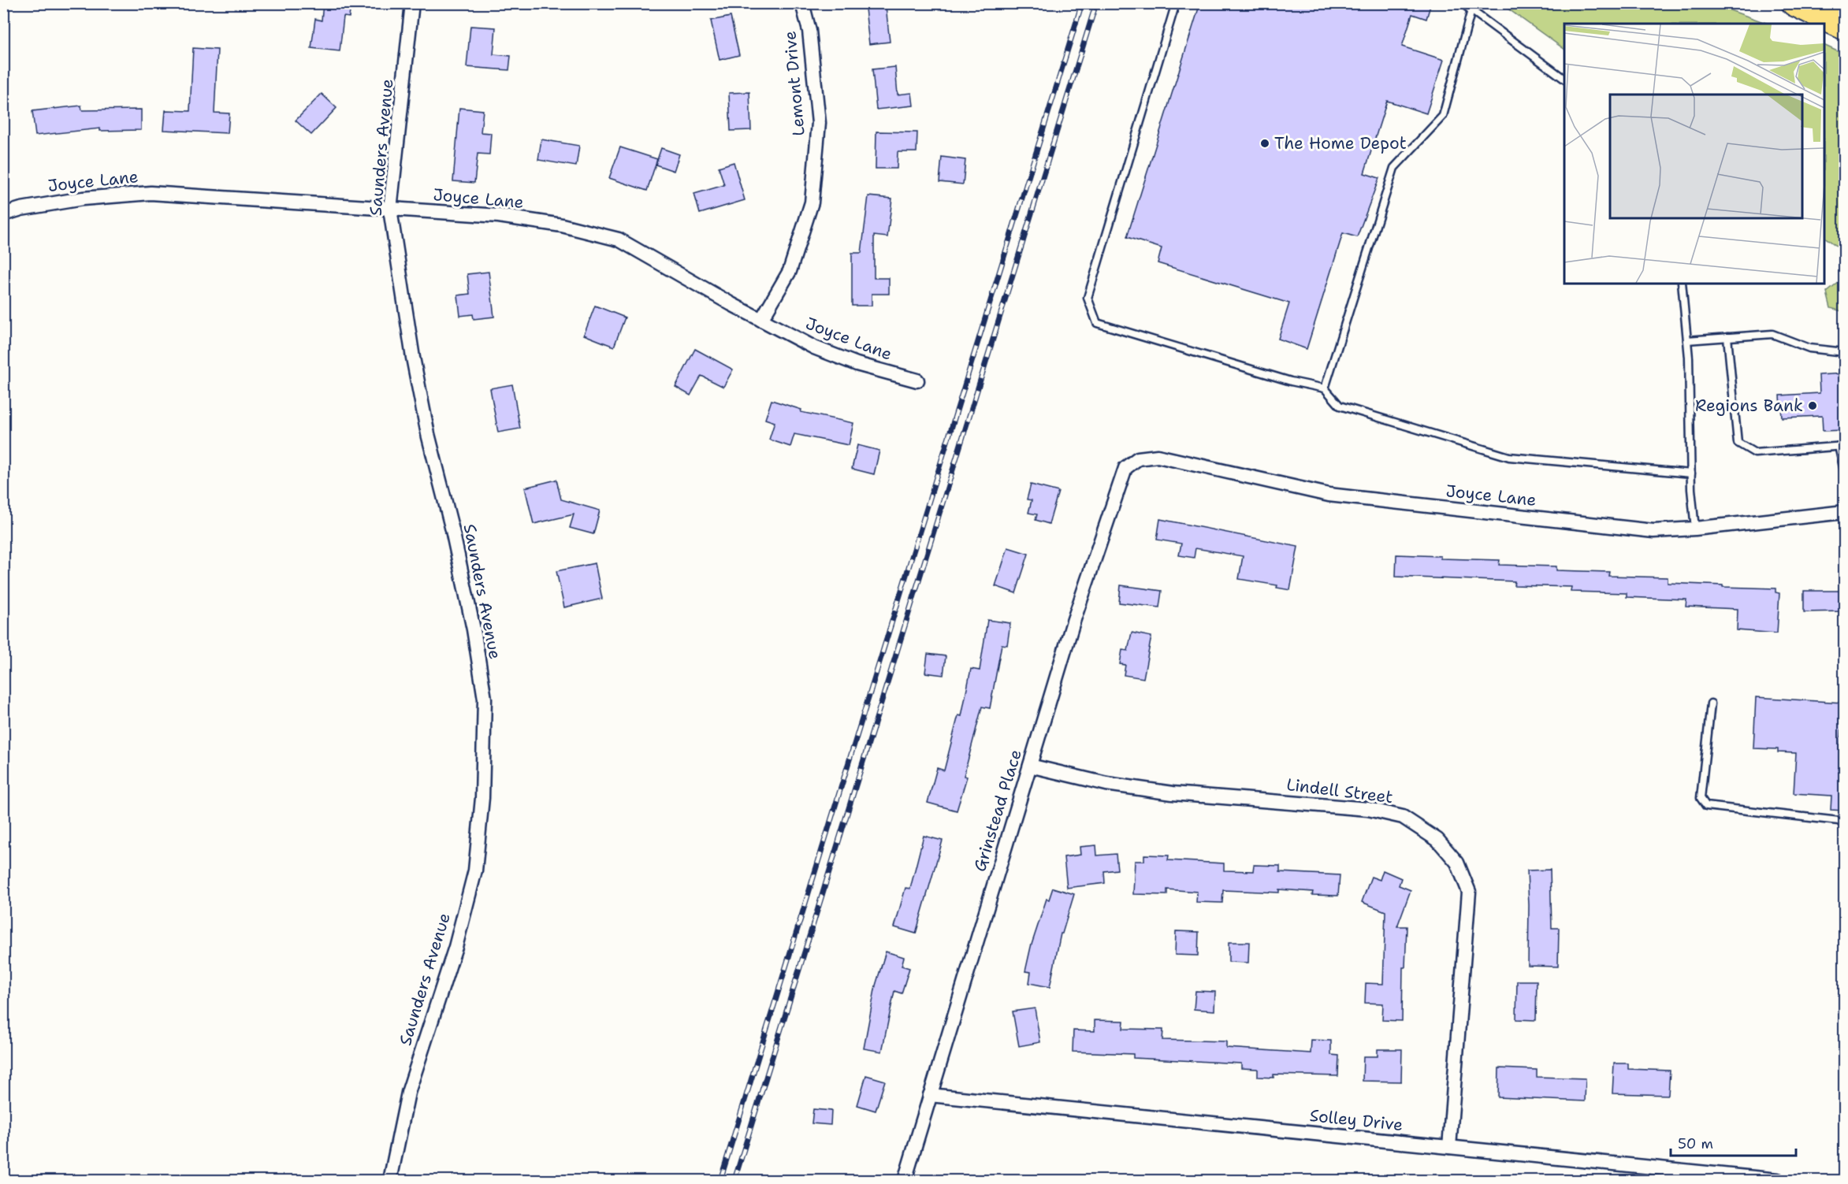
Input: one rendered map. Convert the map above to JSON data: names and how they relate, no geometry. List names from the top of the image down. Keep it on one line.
{"streets":{"street":["Lemont Drive","Saunders Avenue","Joyce Lane","Lindell Street","Grinstead Place","Solley Drive"]},"crossings":[["Lemont Drive","Joyce Lane"],["Saunders Avenue","Joyce Lane"],["Joyce Lane","Grinstead Place"],["Lindell Street","Grinstead Place"],["Lindell Street","Solley Drive"],["Grinstead Place","Solley Drive"]],"places":["The Home Depot","Regions Bank"],"scale_bar":"50 m"}
